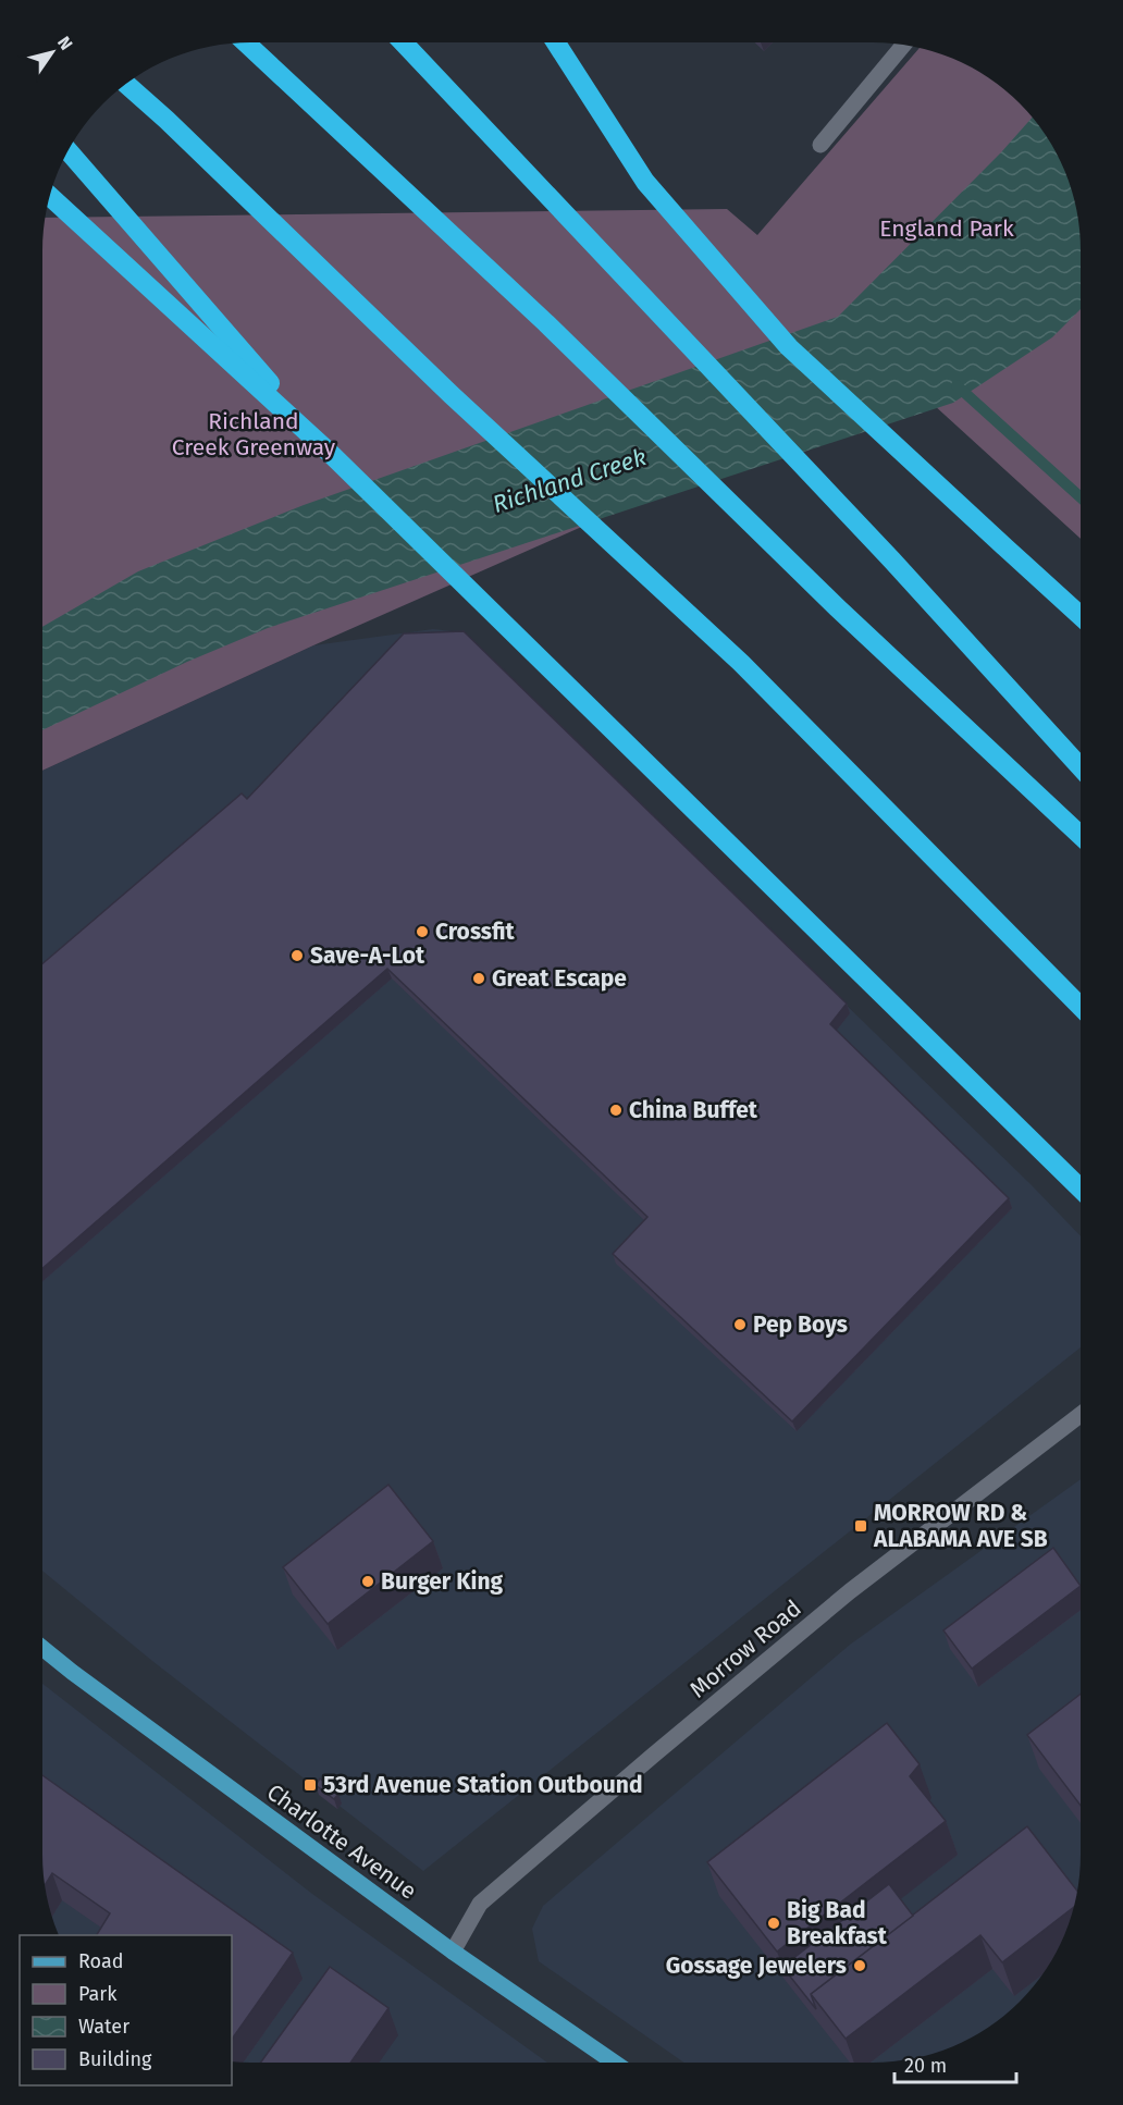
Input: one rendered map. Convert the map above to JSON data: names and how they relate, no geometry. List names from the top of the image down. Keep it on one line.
{"streets":{"main road":["Charlotte Avenue"],"street":["Morrow Road"]},"crossings":[["Morrow Road","Charlotte Avenue"]],"water":["Richland Creek"],"parks":["England Park","Richland Creek Greenway"],"places":{"other":["Crossfit","Save-A-Lot","Great Escape","China Buffet","Pep Boys","Burger King","Big Bad Breakfast","Gossage Jewelers"],"transit":["MORROW RD & ALABAMA AVE SB","53rd Avenue Station Outbound"]},"legend":["Road","Park","Water","Building"],"scale_bar":"20 m","north":"top right"}
